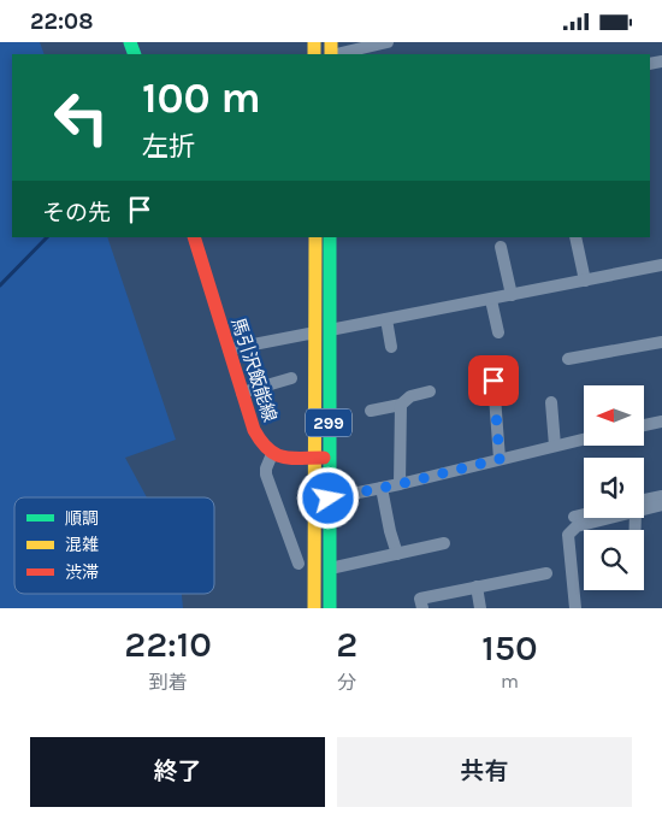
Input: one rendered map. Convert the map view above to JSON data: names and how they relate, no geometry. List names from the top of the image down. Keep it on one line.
{"streets":{"main road":["馬引沢飯能線","299"]},"legend":["順調","混雑","渋滞"],"north":"left","page":{"status":"22:08","turn":["100 m","左折"],"then":"その先","eta":["22:10","到着","2","分","150","m"],"buttons":["終了","共有"]}}
